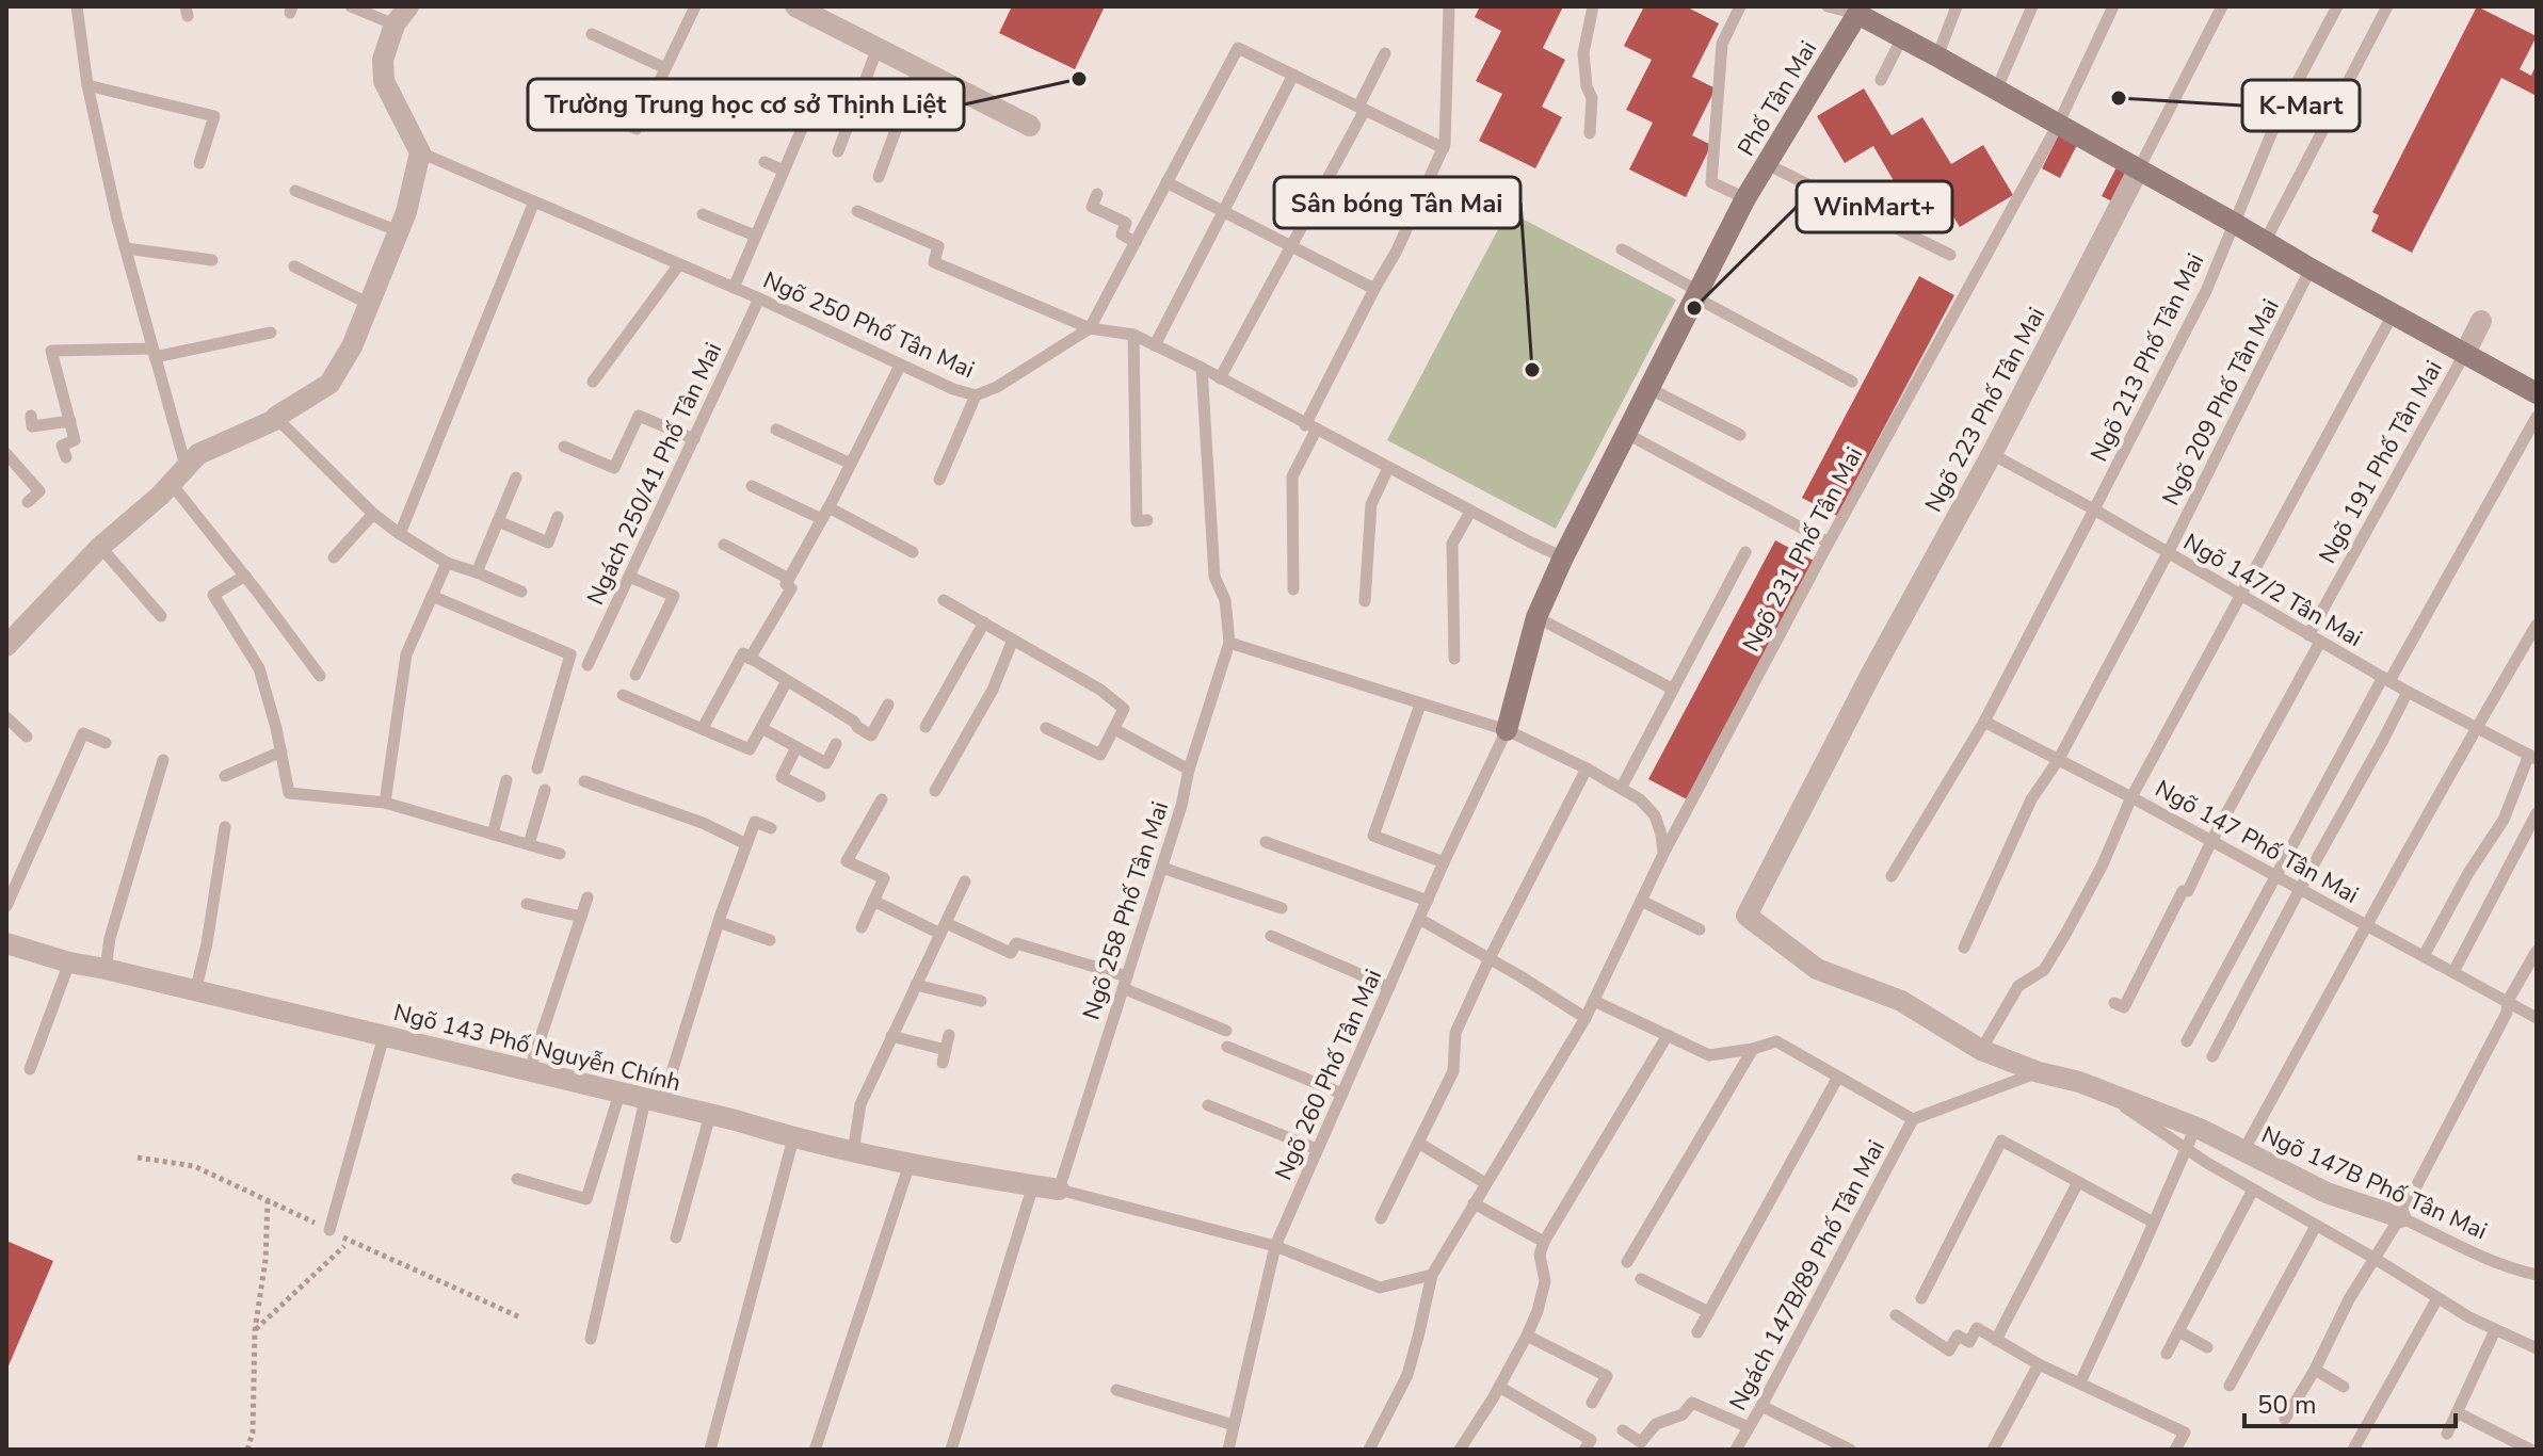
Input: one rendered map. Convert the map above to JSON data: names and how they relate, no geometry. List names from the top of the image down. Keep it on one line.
{"streets":{"street":["Phố Tân Mai","Ngõ 223 Phố Tân Mai","Ngõ 143 Phố Nguyễn Chính","Ngõ 147B Phố Tân Mai"],"lane":["Ngõ 250 Phố Tân Mai","Ngõ 213 Phố Tân Mai","Ngõ 209 Phố Tân Mai","Ngõ 191 Phố Tân Mai","Ngách 250/41 Phố Tân Mai","Ngõ 231 Phố Tân Mai","Ngõ 147/2 Tân Mai","Ngõ 147 Phố Tân Mai","Ngõ 258 Phố Tân Mai","Ngõ 260 Phố Tân Mai","Ngách 147B/89 Phố Tân Mai"]},"crossings":[["Phố Tân Mai","Ngõ 260 Phố Tân Mai"],["Ngõ 250 Phố Tân Mai","Ngách 250/41 Phố Tân Mai"],["Ngõ 213 Phố Tân Mai","Ngõ 147/2 Tân Mai"],["Ngõ 213 Phố Tân Mai","Ngõ 147 Phố Tân Mai"],["Ngõ 209 Phố Tân Mai","Ngõ 147/2 Tân Mai"],["Ngõ 209 Phố Tân Mai","Ngõ 147 Phố Tân Mai"],["Ngõ 223 Phố Tân Mai","Ngõ 147/2 Tân Mai"],["Ngõ 223 Phố Tân Mai","Ngõ 147B Phố Tân Mai"],["Ngõ 191 Phố Tân Mai","Ngõ 147/2 Tân Mai"],["Ngõ 258 Phố Tân Mai","Ngõ 143 Phố Nguyễn Chính"]],"places":["Trường Trung học cơ sở Thịnh Liệt","K-Mart","WinMart+","Sân bóng Tân Mai"],"scale_bar":"50 m"}
